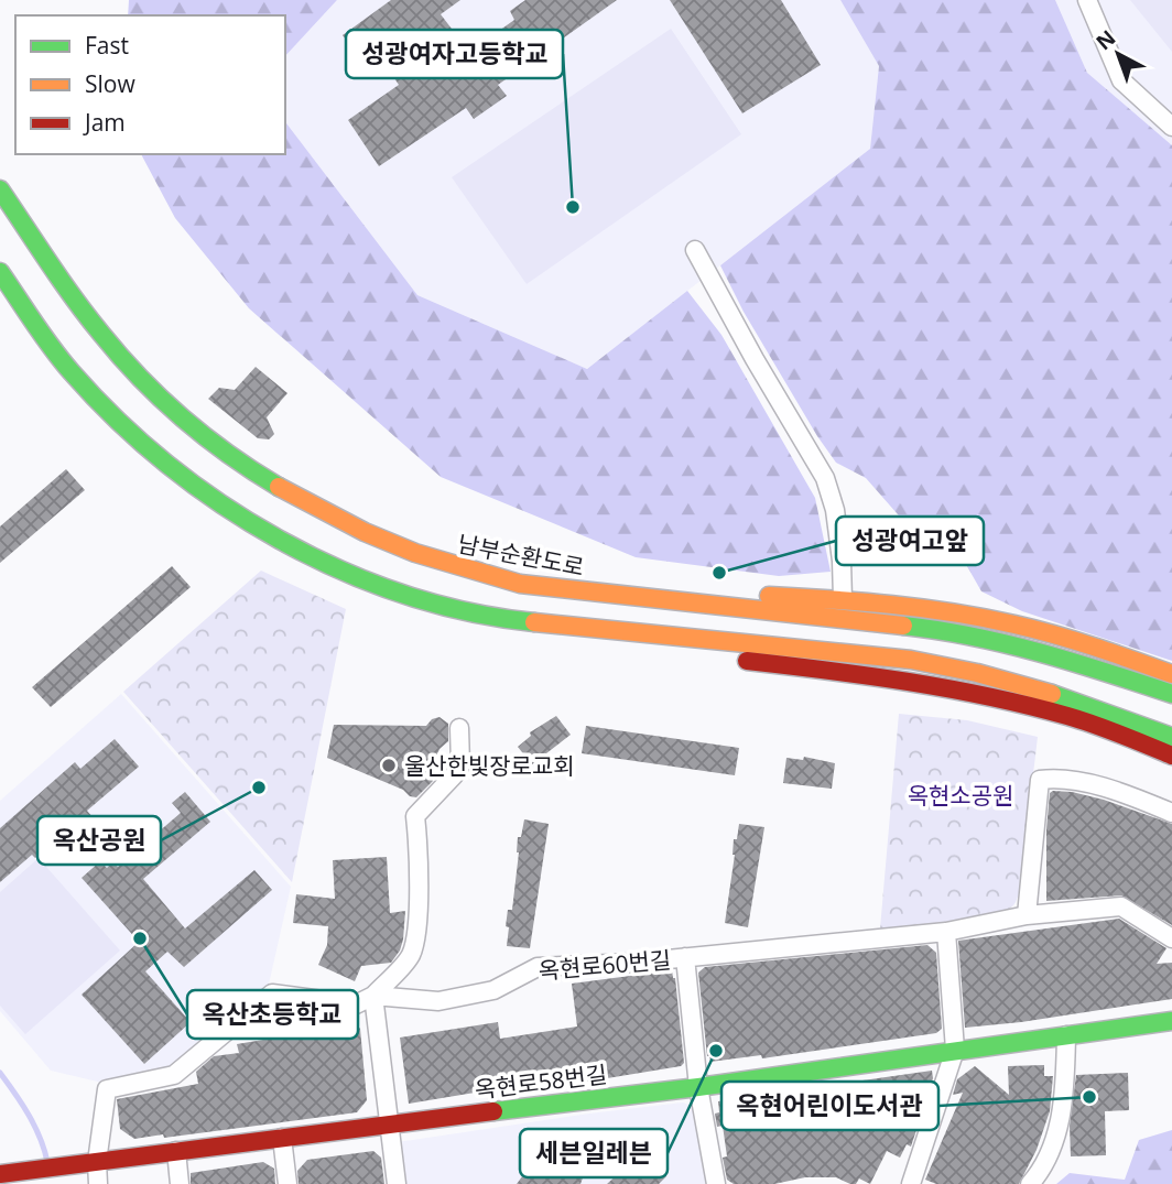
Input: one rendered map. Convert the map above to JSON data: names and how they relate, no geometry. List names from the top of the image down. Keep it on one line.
{"streets":{"main road":["남부순환도로","옥현로58번길"],"street":["옥현로60번길"]},"crossings":[["옥현로60번길","옥현로58번길"]],"parks":["옥현소공원"],"places":["성광여자고등학교","성광여고앞","울산한빛장로교회","옥산공원","옥산초등학교","세븐일레븐","옥현어린이도서관"],"legend":["Fast","Slow","Jam"],"north":"top left"}
